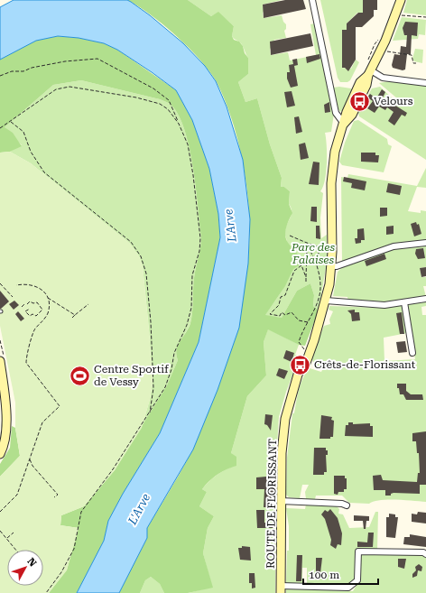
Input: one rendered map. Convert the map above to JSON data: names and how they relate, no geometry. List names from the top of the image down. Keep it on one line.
{"streets":{"main road":["ROUTE DE FLORISSANT"]},"water":["L'Arve"],"parks":["Parc des Falaises"],"places":{"bus stop":["Velours","Crêts-de-Florissant"],"sports":["Centre Sportif de Vessy"]},"scale_bar":"100 m","north":"top right"}
